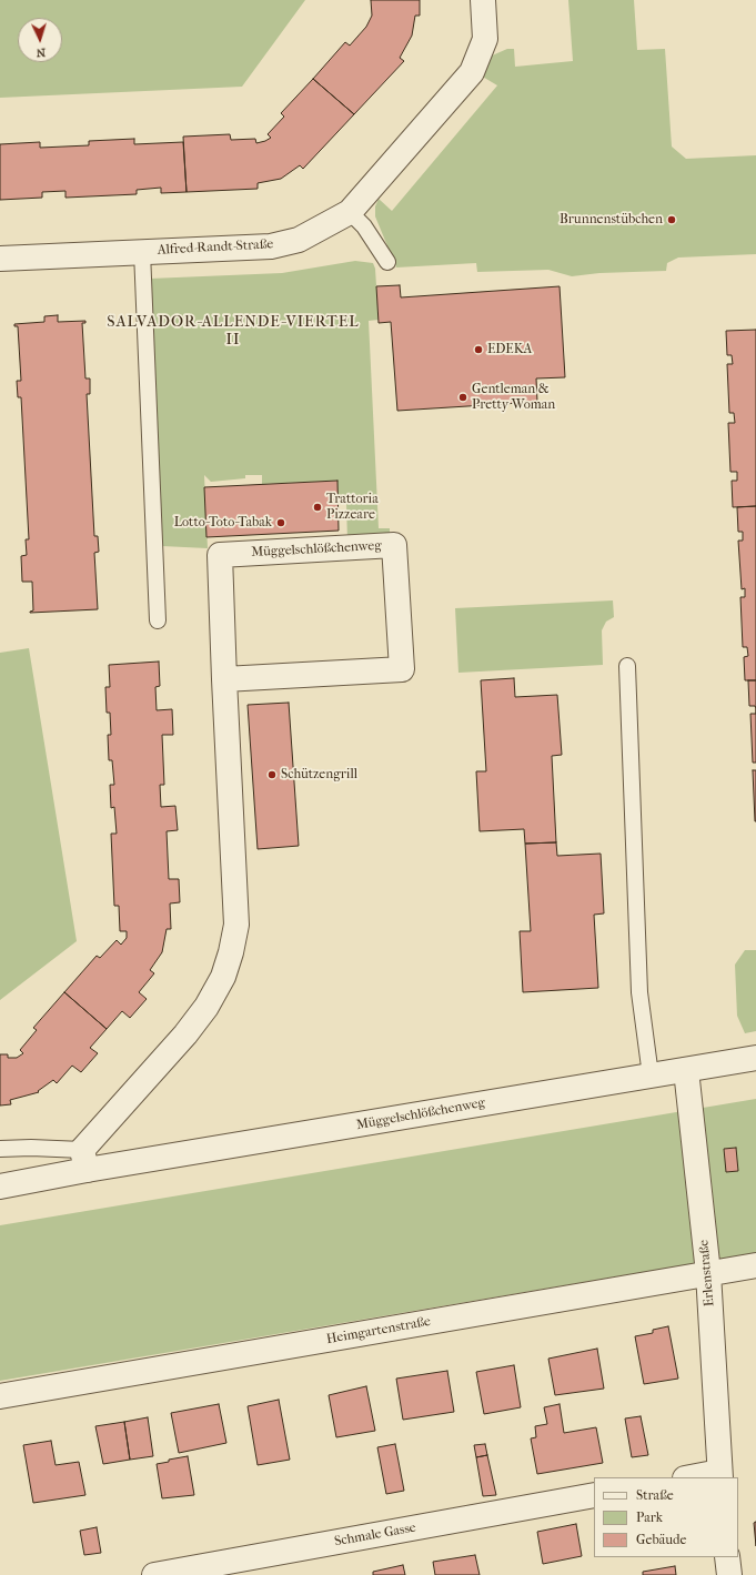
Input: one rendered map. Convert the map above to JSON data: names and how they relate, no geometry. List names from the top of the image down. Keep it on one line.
{"streets":{"street":["Alfred-Randt-Straße","Müggelschlößchenweg","Erlenstraße","Heimgartenstraße","Schmale Gasse"]},"crossings":[["Müggelschlößchenweg","Erlenstraße"],["Erlenstraße","Heimgartenstraße"]],"districts":["SALVADOR-ALLENDE-VIERTEL II"],"places":["Brunnenstübchen","EDEKA","Gentleman & Pretty Woman","Trattoria Pizzeare","Lotto-Toto-Tabak","Schützengrill"],"legend":["Straße","Park","Gebäude"],"north":"bottom"}
